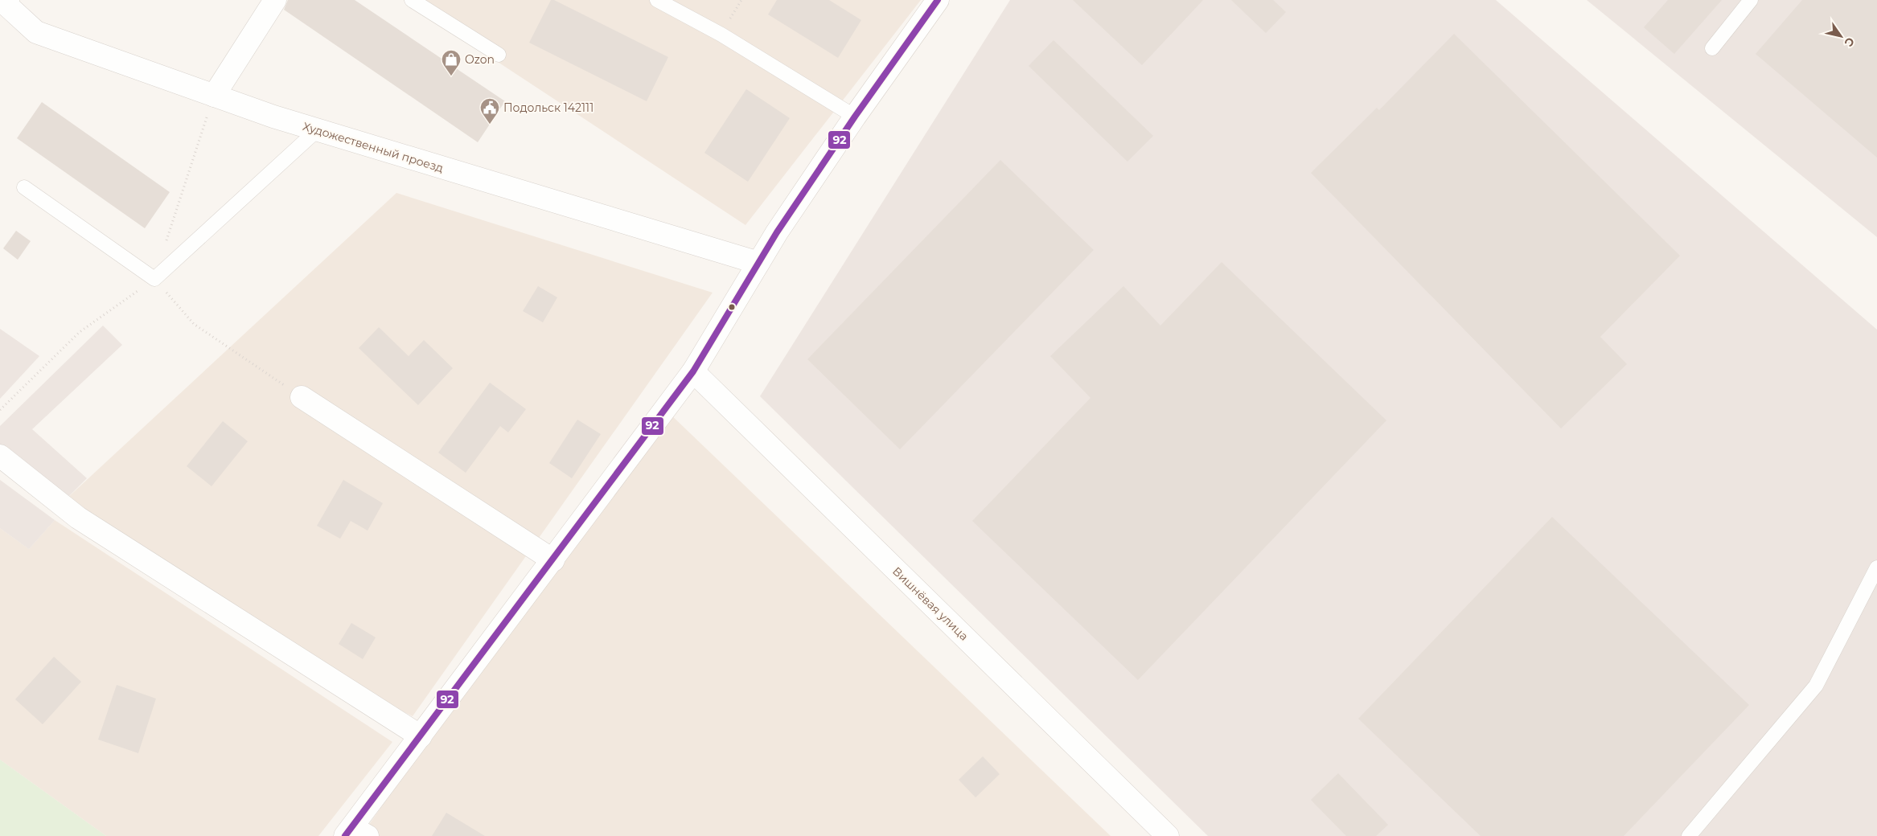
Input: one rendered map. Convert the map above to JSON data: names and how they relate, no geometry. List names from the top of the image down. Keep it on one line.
{"streets":{"street":["Художественный проезд","Вишнёвая улица"]},"places":{"shop":["Ozon"],"public building":["Подольск 142111"]},"lines":["transit line 92"],"north":"bottom right"}
